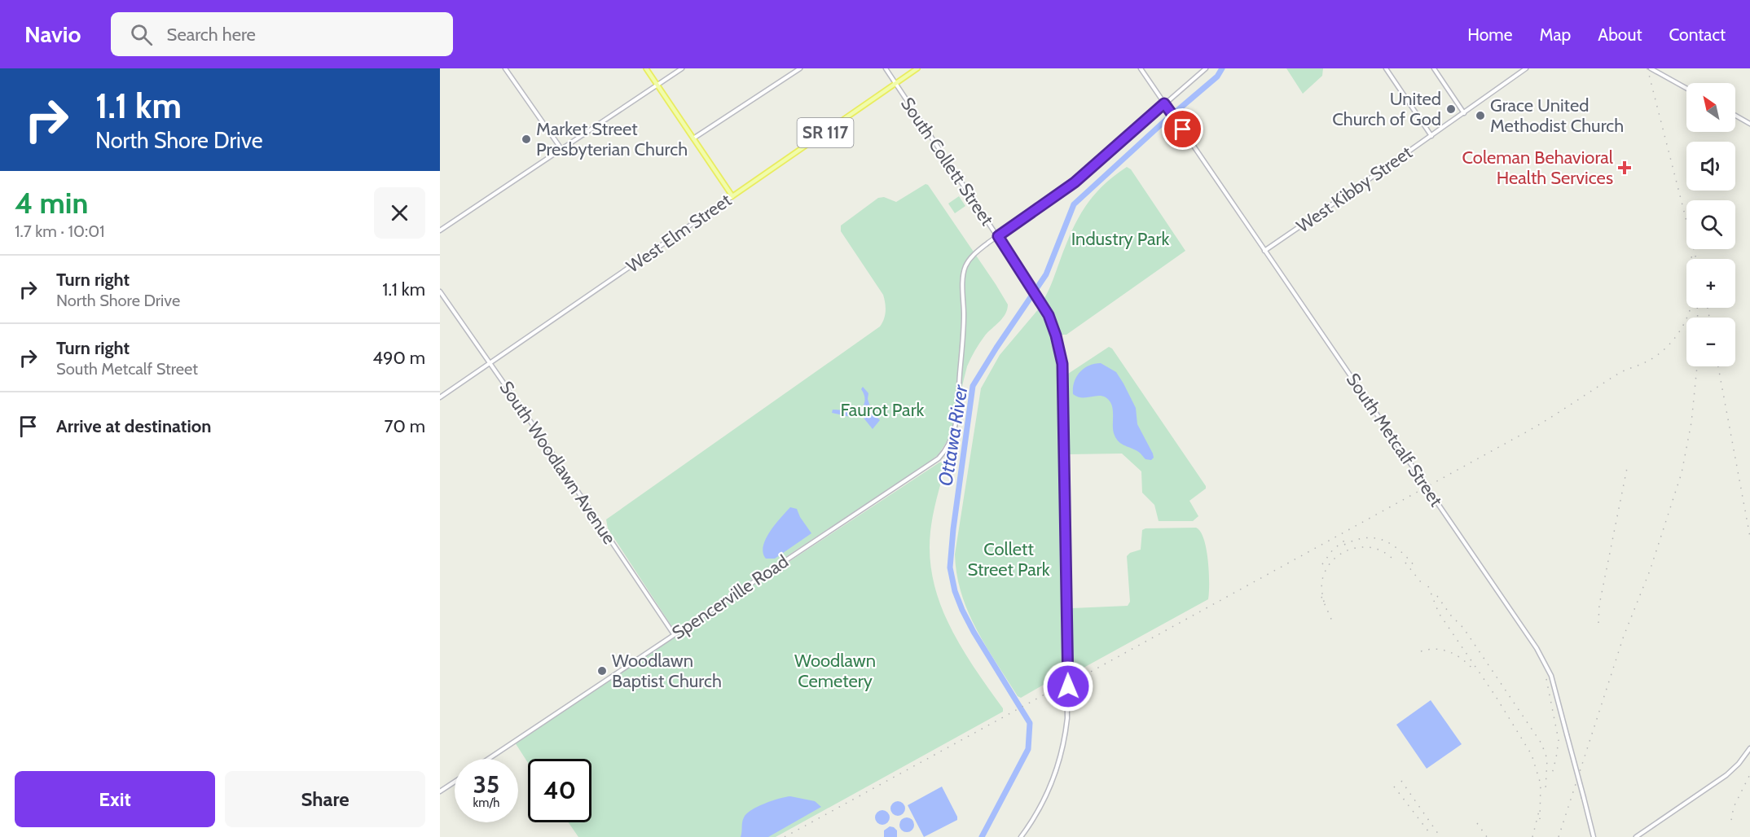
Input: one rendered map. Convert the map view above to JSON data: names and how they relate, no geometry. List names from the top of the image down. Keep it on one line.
{"streets":{"main road":["SR 117","West Elm Street"],"street":["South Collett Street","West Kibby Street","South Metcalf Street","South Woodlawn Avenue","Spencerville Road"]},"crossings":[["South Collett Street","West Elm Street"],["South Collett Street","Spencerville Road"],["West Kibby Street","South Metcalf Street"],["West Elm Street","South Woodlawn Avenue"],["South Metcalf Street","Spencerville Road"],["South Woodlawn Avenue","Spencerville Road"]],"water":["Ottawa River"],"parks":["Industry Park","Faurot Park","Collett Street Park","Woodlawn Cemetery"],"places":{"other":["United Church of God","Grace United Methodist Church","Market Street Presbyterian Church","Woodlawn Baptist Church"],"health":["Coleman Behavioral Health Services"]},"north":"top left","page":{"header":"Navio","search":"Search here","nav":["Home","Map","About","Contact"],"turn":["1.1 km","North Shore Drive"],"map_buttons":["+","−"],"heading":["4 min","1.7 km · 10:01"],"list":[{"name":"Turn right","note":"North Shore Drive","value":"1.1 km"},{"name":"Turn right","note":"South Metcalf Street","value":"490 m"},{"name":"Arrive at destination","value":"70 m"}],"speed":"35 km/h","limit":"40","buttons":["Exit","Share"]}}
